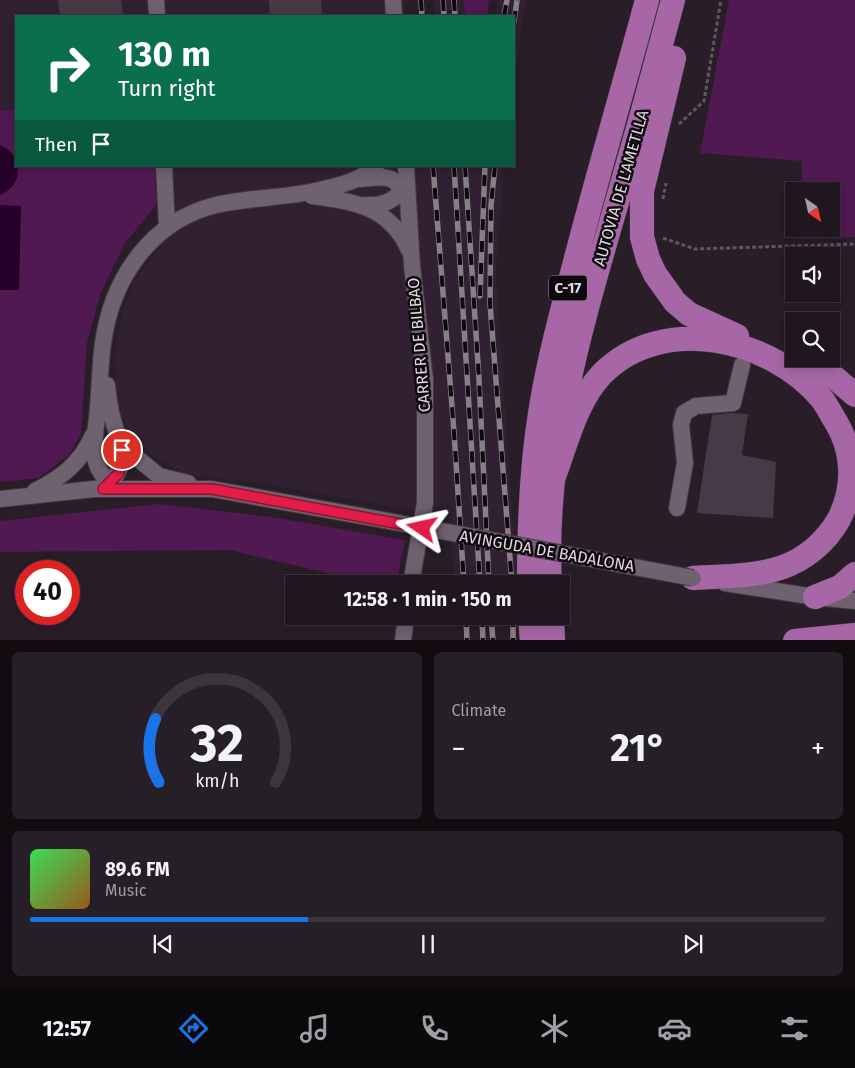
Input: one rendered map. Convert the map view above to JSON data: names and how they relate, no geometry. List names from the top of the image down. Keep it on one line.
{"streets":{"highway":["AUTOVIA DE L'AMETLLA","C-17"],"street":["CARRER DE BILBAO","AVINGUDA DE BADALONA"]},"north":"bottom right","page":{"turn":["130 m","Turn right"],"then":"Then","limit":"40","trip":"12:58 · 1 min · 150 m","tile":"Climate","heat":["−","21°","+"],"song":["89.6 FM","Music"],"tabs":"12:57","gauge":["32","km/h"]}}
